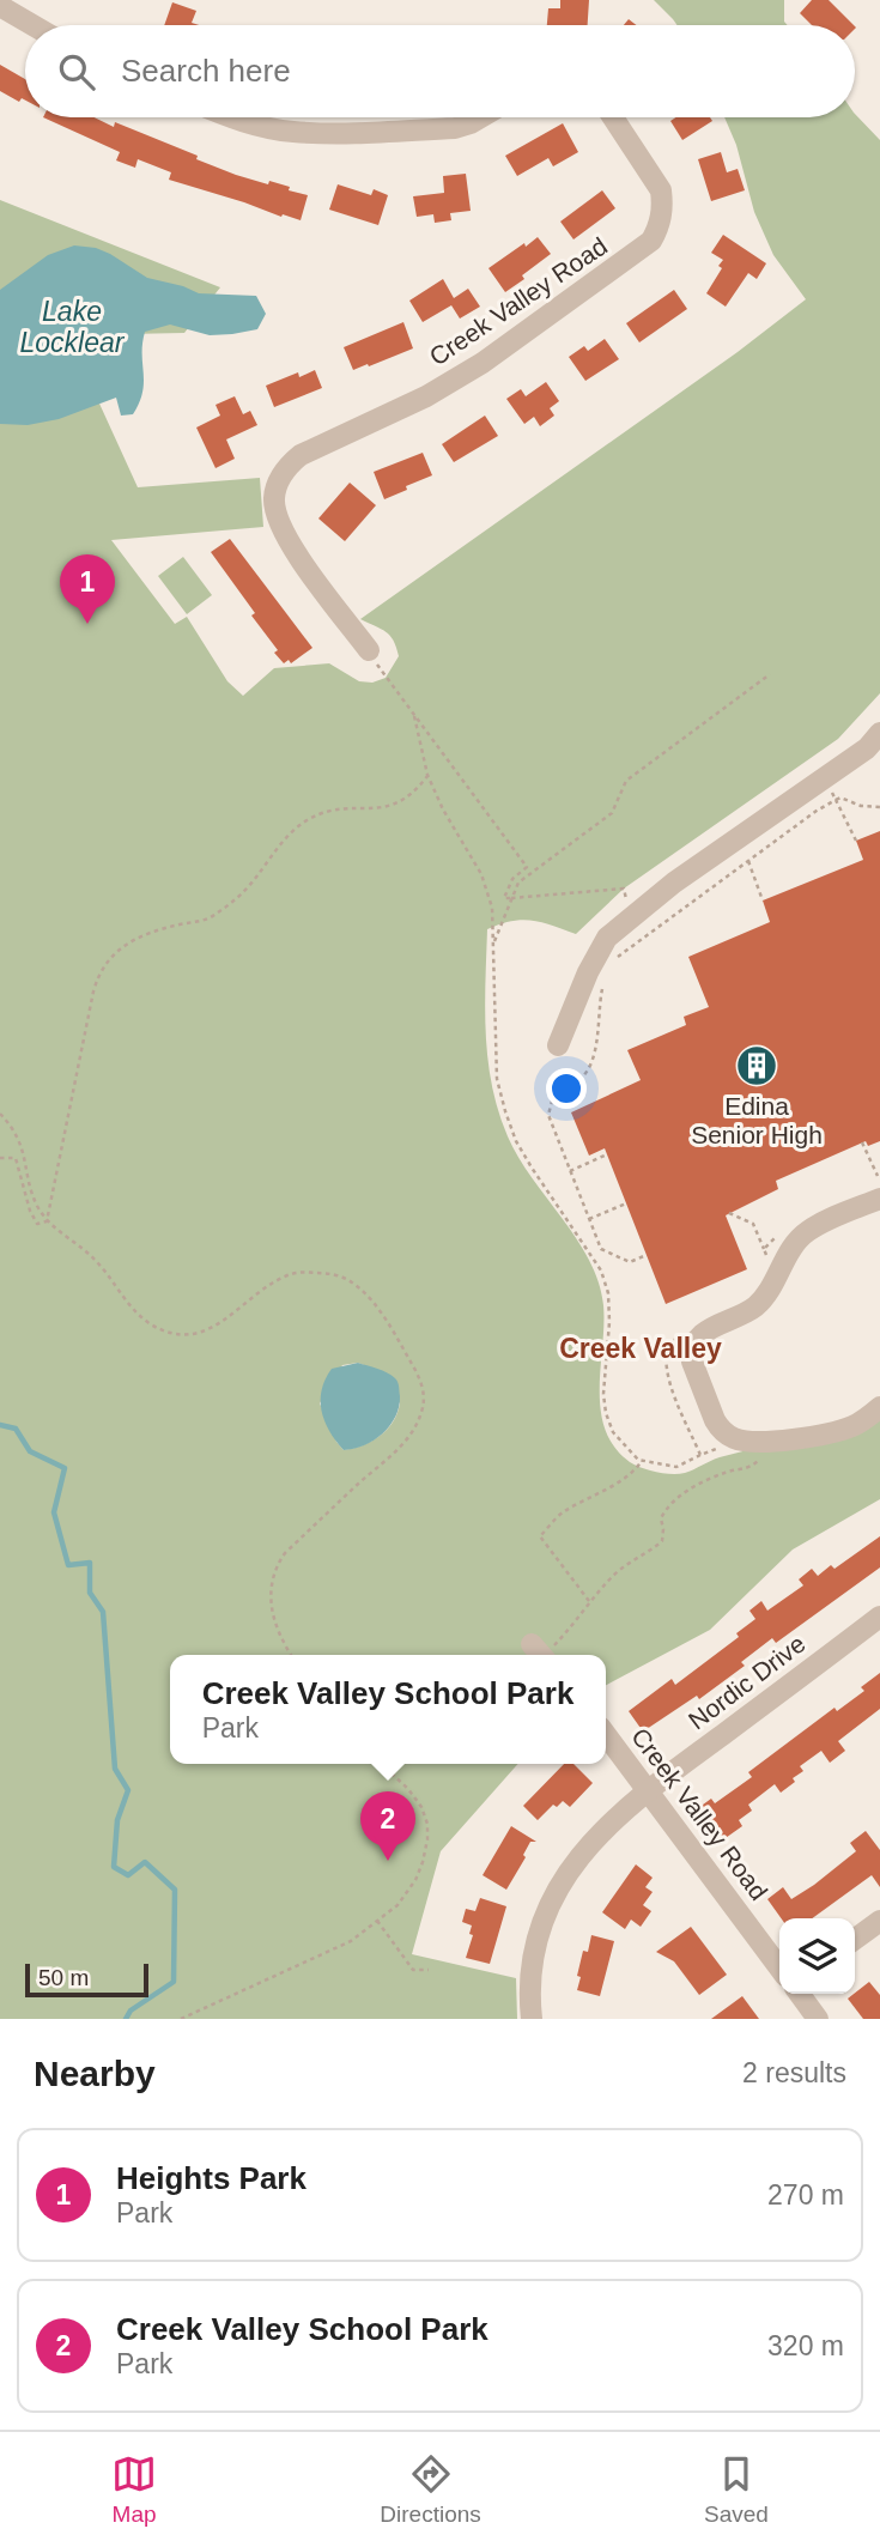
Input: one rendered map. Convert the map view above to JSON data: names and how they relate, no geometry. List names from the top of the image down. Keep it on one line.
{"streets":{"street":["Creek Valley Road","Nordic Drive"]},"crossings":[["Creek Valley Road","Nordic Drive"]],"districts":["Creek Valley"],"water":["Lake Locklear"],"places":{"building":["Edina Senior High"]},"scale_bar":"50 m","page":{"search":"Search here","pins":["1","2"],"popup":["Creek Valley School Park","Park"],"scale":"50 m","heading":["Nearby","2 results"],"list":[{"mark":"1","name":"Heights Park","note":"Park","value":"270 m"},{"mark":"2","name":"Creek Valley School Park","note":"Park","value":"320 m"}],"nav":["Map","Directions","Saved"]}}
